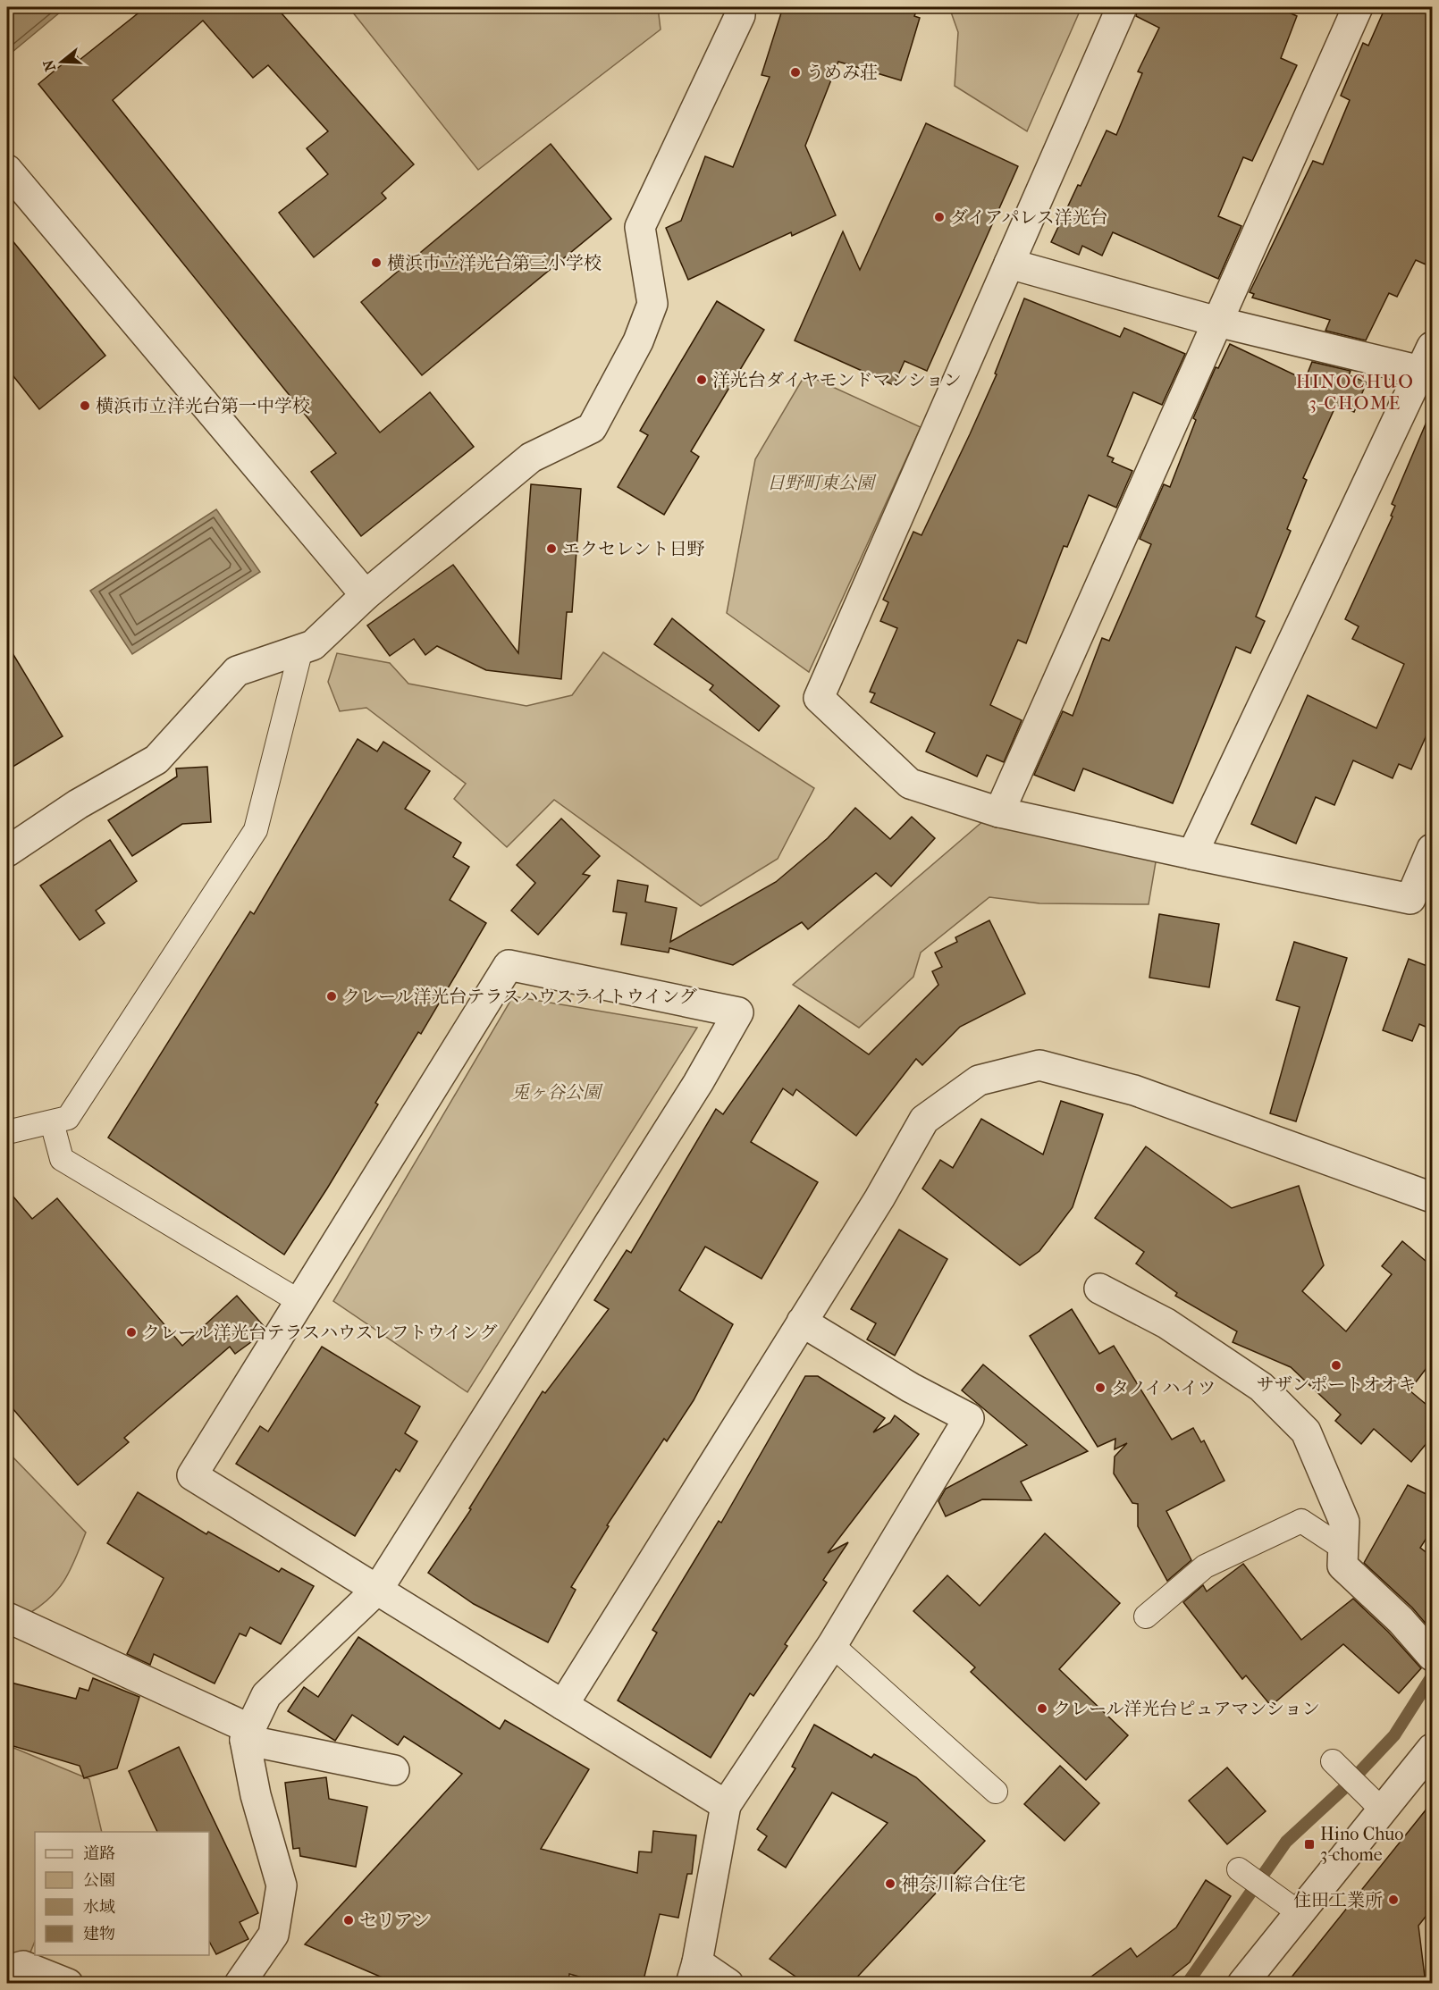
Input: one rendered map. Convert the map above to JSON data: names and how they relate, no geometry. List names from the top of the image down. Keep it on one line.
{"districts":["HINOCHUO 3-CHOME"],"parks":["日野町東公園","兎ヶ谷公園"],"places":{"other":["うめみ荘","ダイアパレス洋光台","横浜市立洋光台第三小学校","洋光台ダイヤモンドマンション","横浜市立洋光台第一中学校","エクセレント日野","クレール洋光台テラスハウスライトウイング","クレール洋光台テラスハウスレフトウイング","サザンポートオオキ","タノイハイツ","クレール洋光台ピュアマンション","神奈川綜合住宅","住田工業所","セリアン"],"transit":["Hino Chuo 3-chome"]},"legend":["道路","公園","水域","建物"],"north":"left"}
